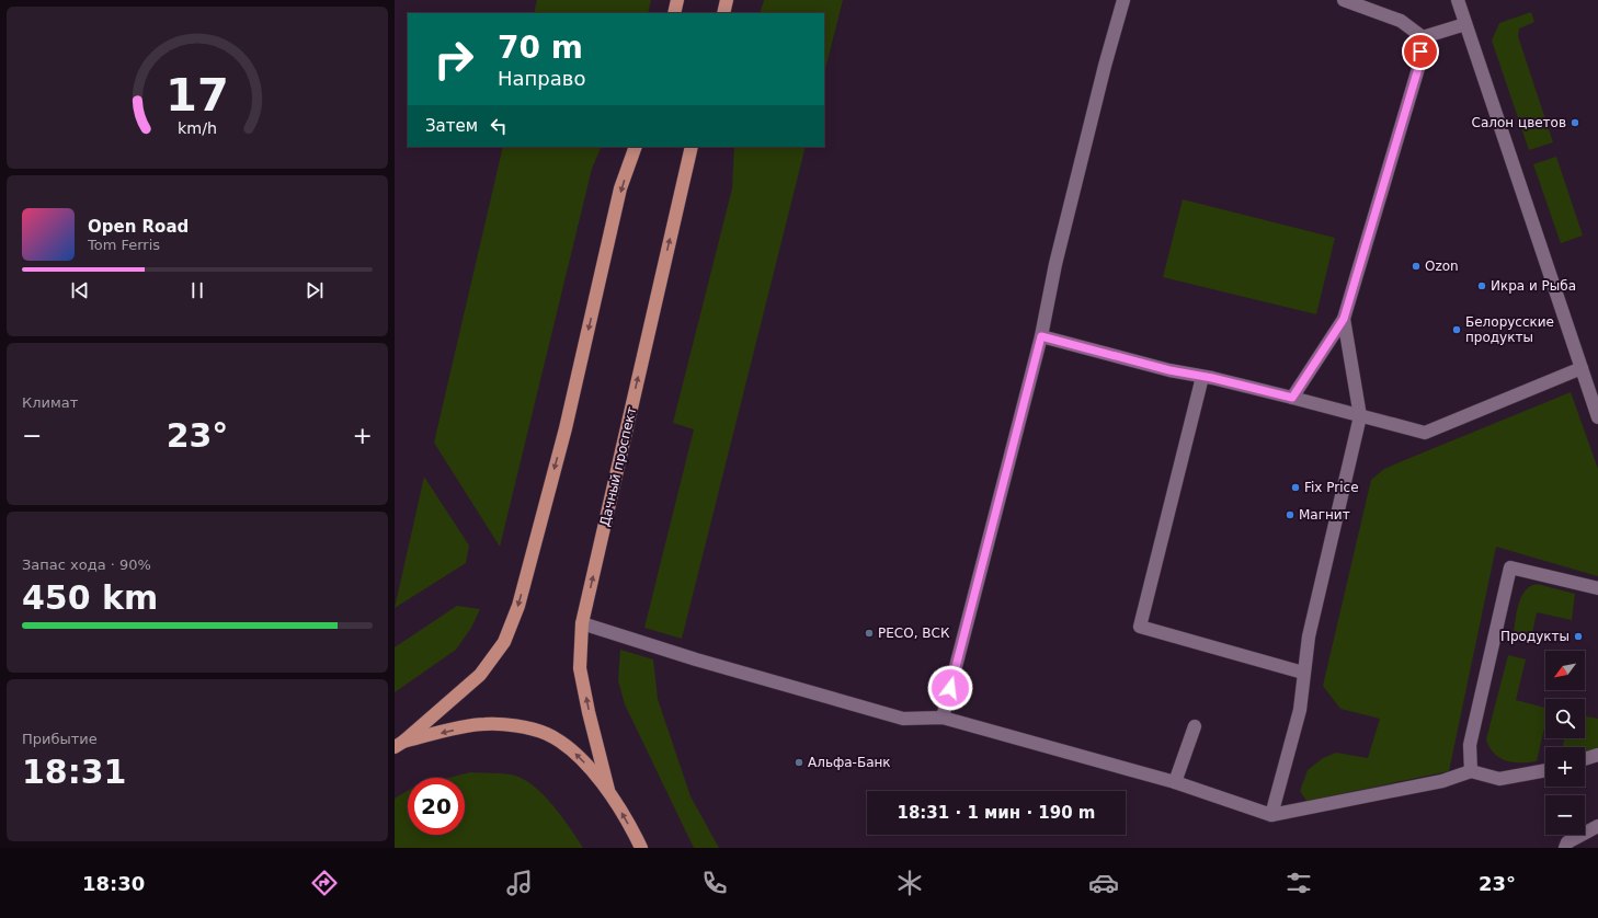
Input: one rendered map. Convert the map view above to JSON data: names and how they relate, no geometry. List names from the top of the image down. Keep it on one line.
{"streets":{"main road":["Дачный проспект"]},"places":["Салон цветов","Ozon","Икра и Рыба","Белорусские продукты","Fix Price","Магнит","РЕСО, ВСК","Продукты","Альфа-Банк"],"north":"bottom left","page":{"turn":["70 m","Направо"],"then":"Затем","song":["Open Road","Tom Ferris"],"tile":["Климат",["Запас хода · 90%","450 km"],["Прибытие","18:31"]],"heat":["−","23°","+"],"map_buttons":["+","−"],"limit":"20","trip":"18:31 · 1 мин · 190 m","tabs":["18:30","23°"],"gauge":["17","km/h"]}}
